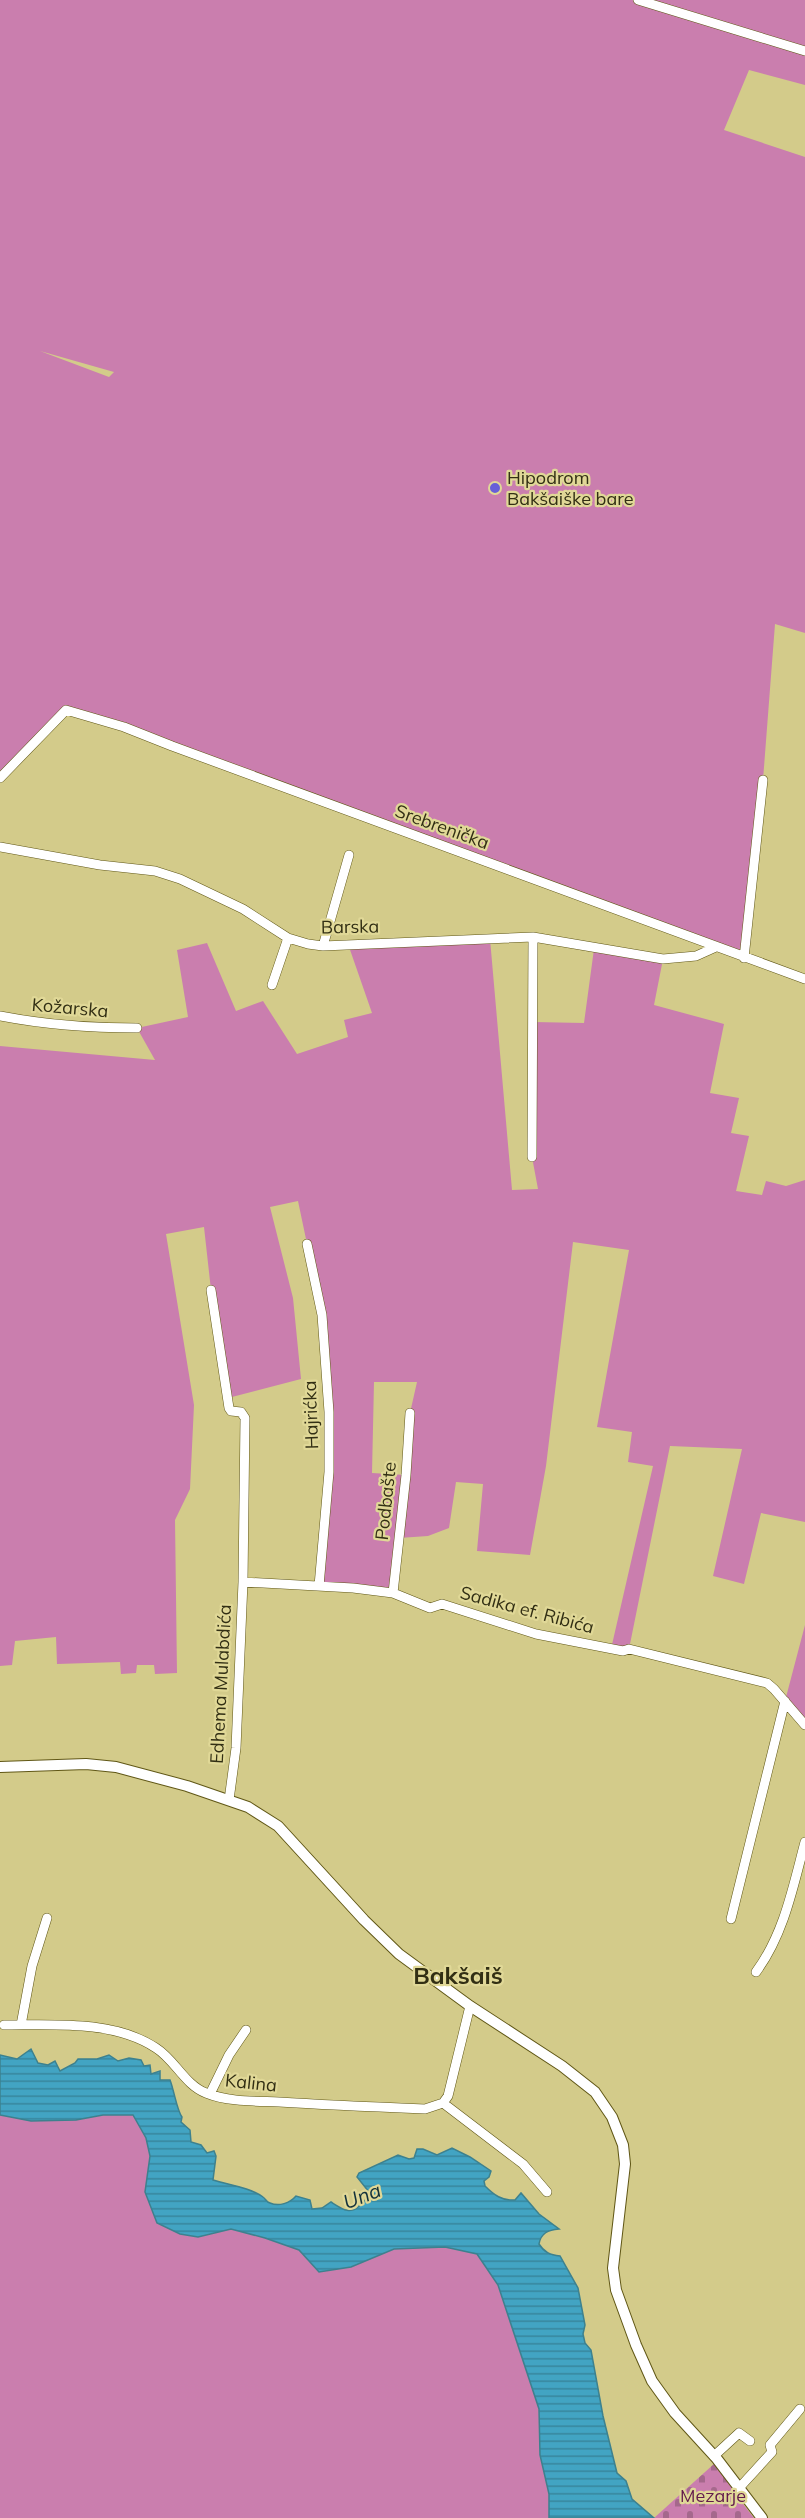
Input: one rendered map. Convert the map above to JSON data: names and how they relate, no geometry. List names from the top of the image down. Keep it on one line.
{"streets":{"street":["Srebrenička","Barska","Kožarska","Hajrićka","Podbašte","Sadika ef. Ribića","Edhema Mulabdića","Kalina"]},"crossings":[["Srebrenička","Barska"],["Hajrićka","Sadika ef. Ribića"],["Podbašte","Sadika ef. Ribića"],["Sadika ef. Ribića","Edhema Mulabdića"]],"districts":["Bakšaiš"],"water":["Una"],"parks":["Mezarje"],"places":["Hipodrom Bakšaiške bare"]}
